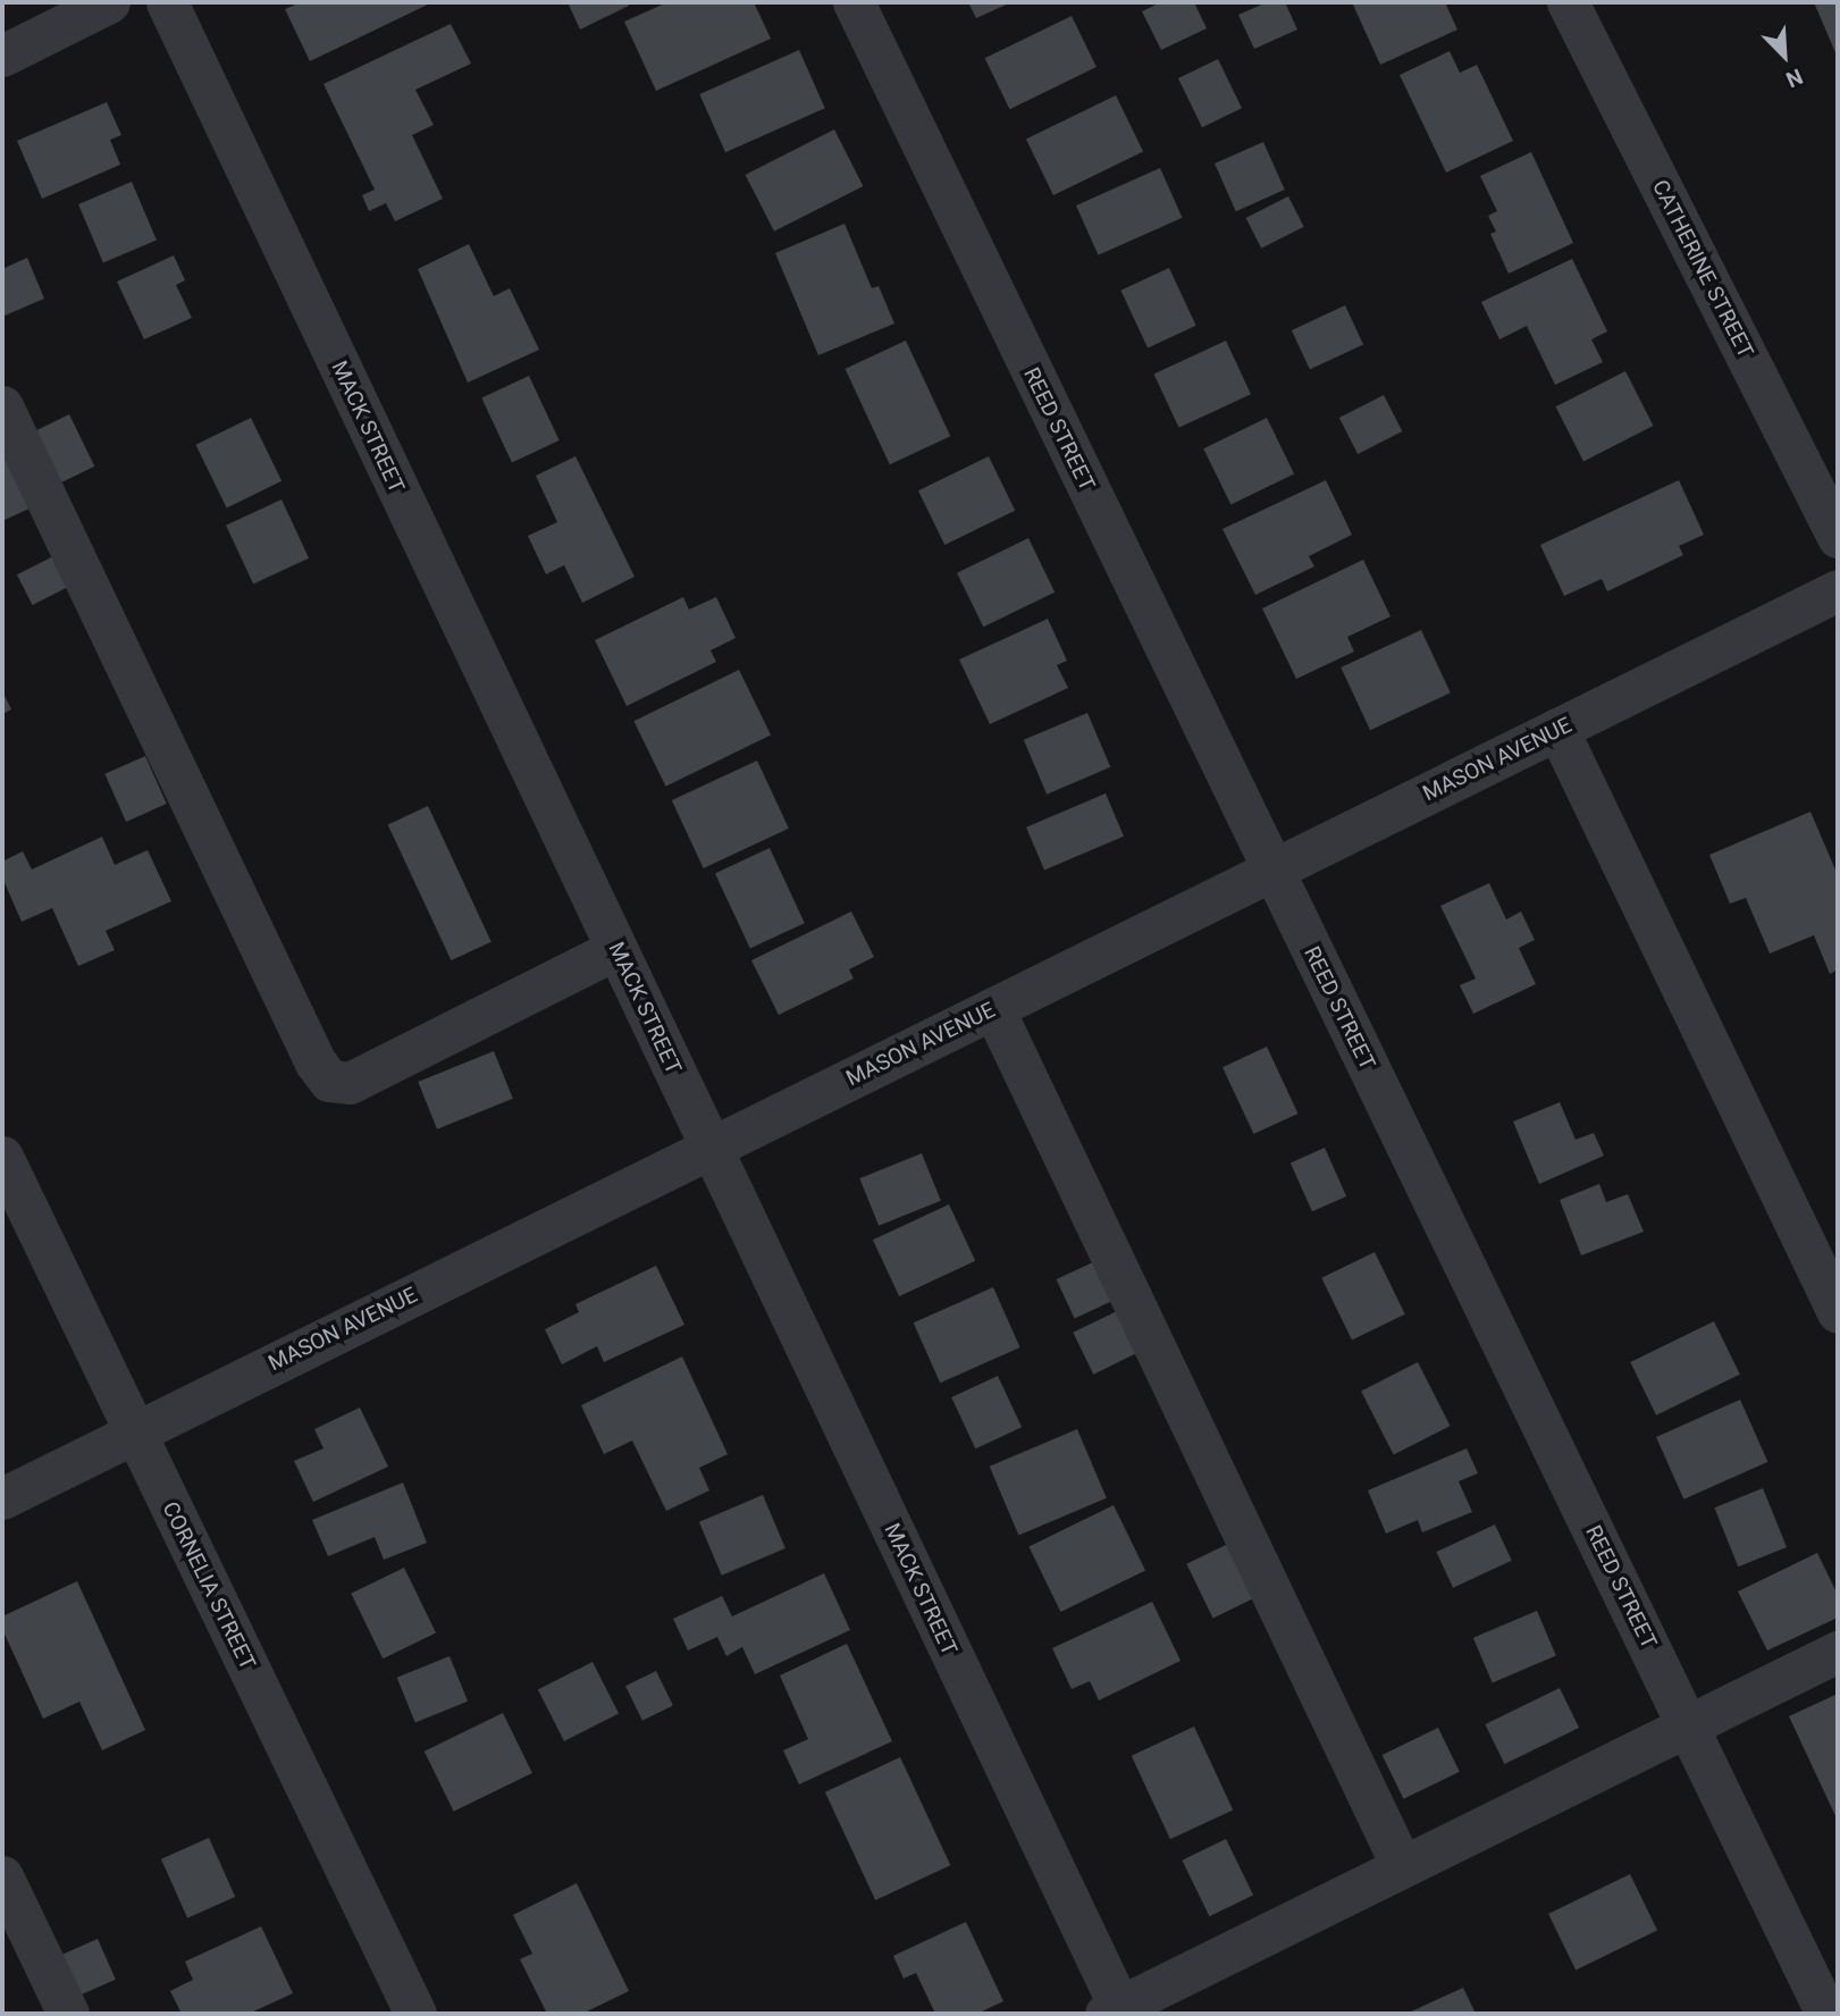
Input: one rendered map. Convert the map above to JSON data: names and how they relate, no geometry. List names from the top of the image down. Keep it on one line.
{"streets":{"street":["CATHERINE STREET","MACK STREET","REED STREET","MASON AVENUE","CORNELIA STREET"]},"crossings":[["MACK STREET","MASON AVENUE"],["REED STREET","MASON AVENUE"],["MASON AVENUE","CORNELIA STREET"]],"north":"bottom right"}
